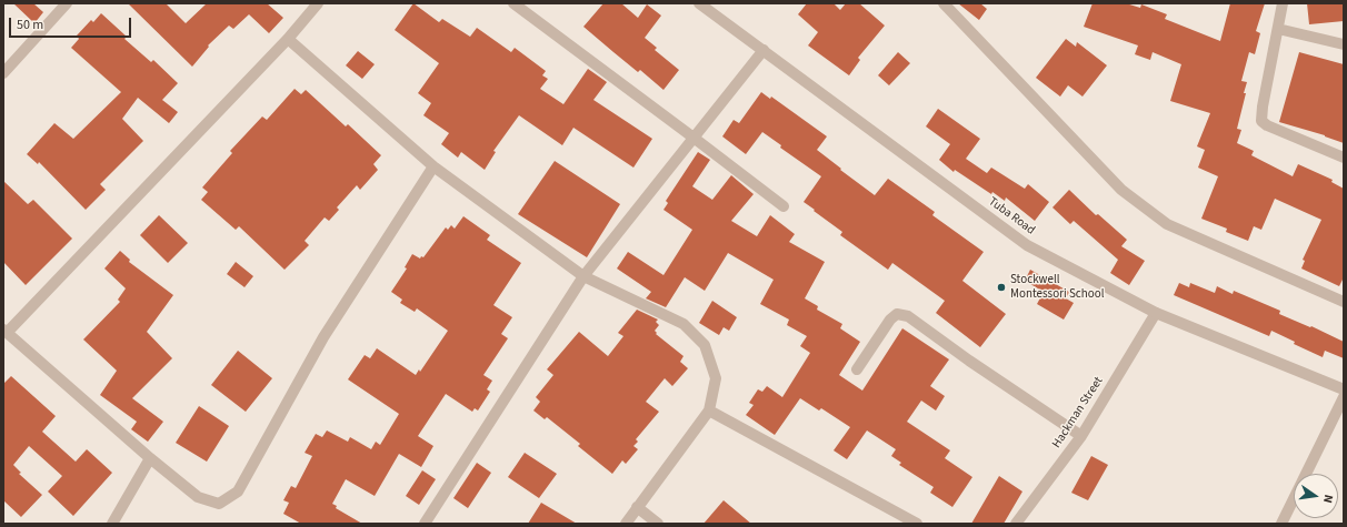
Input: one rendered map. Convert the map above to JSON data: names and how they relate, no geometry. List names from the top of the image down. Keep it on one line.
{"streets":{"street":["Tuba Road","Hackman Street"]},"crossings":[["Tuba Road","Hackman Street"]],"places":["Stockwell Montessori School"],"scale_bar":"50 m","north":"right"}
